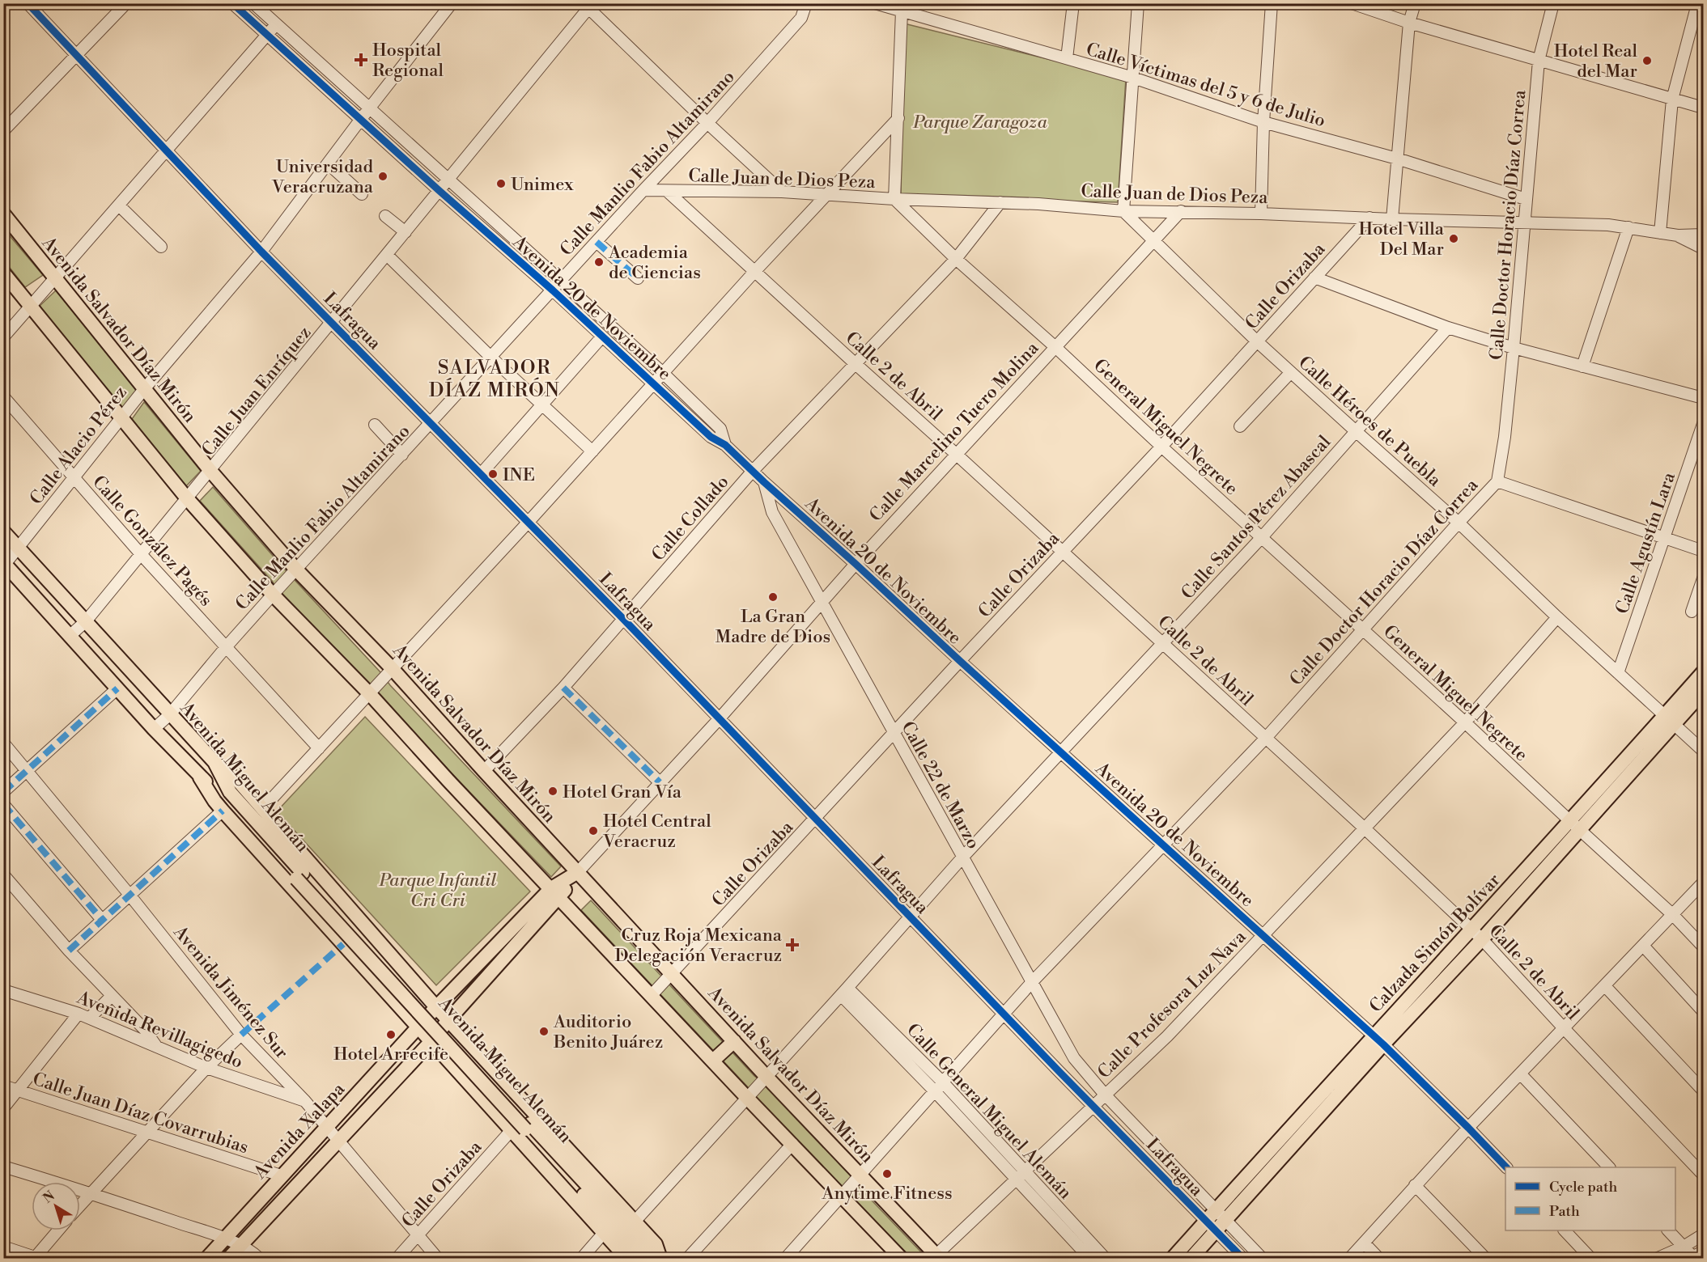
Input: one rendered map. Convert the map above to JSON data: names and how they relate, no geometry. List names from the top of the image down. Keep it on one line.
{"streets":{"main road":["Avenida Salvador Díaz Mirón","Calle Marcelino Tuero Molina","Avenida Miguel Alemán","Calzada Simón Bolívar","Avenida Xalapa"],"street":["Calle Víctimas del 5 y 6 de Julio","Calle Manlio Fabio Altamirano","Calle Juan de Dios Peza","Calle Doctor Horacio Díaz Correa","Calle Orizaba","Avenida 20 de Noviembre","Lafragua","Calle 2 de Abril","Calle Juan Enríquez","Calle Héroes de Puebla","General Miguel Negrete","Calle Alacio Pérez","Calle Santos Pérez Abascal","Calle Collado","Calle González Pagés","Calle Agustín Lara","Calle 22 de Marzo","Avenida Jiménez Sur","Calle Profesora Luz Nava","Avenida Revillagigedo","Calle General Miguel Alemán","Calle Juan Díaz Covarrubias"]},"crossings":[["Calle Víctimas del 5 y 6 de Julio","Calle Doctor Horacio Díaz Correa"],["Calle Manlio Fabio Altamirano","Calle Juan de Dios Peza"],["Calle Manlio Fabio Altamirano","Avenida 20 de Noviembre"],["Calle Manlio Fabio Altamirano","Lafragua"],["Calle Manlio Fabio Altamirano","Avenida Salvador Díaz Mirón"],["Calle Manlio Fabio Altamirano","Calle González Pagés"],["Calle Manlio Fabio Altamirano","Avenida Miguel Alemán"],["Calle Juan de Dios Peza","Calle Doctor Horacio Díaz Correa"],["Calle Juan de Dios Peza","Calle Orizaba"],["Calle Juan de Dios Peza","Calle 2 de Abril"],["Calle Juan de Dios Peza","Calle Héroes de Puebla"],["Calle Juan de Dios Peza","General Miguel Negrete"],["Calle Juan de Dios Peza","Calle Marcelino Tuero Molina"],["Calle Juan de Dios Peza","Calle Collado"],["Calle Doctor Horacio Díaz Correa","Avenida 20 de Noviembre"],["Calle Doctor Horacio Díaz Correa","Lafragua"],["Calle Doctor Horacio Díaz Correa","Avenida Salvador Díaz Mirón"],["Calle Doctor Horacio Díaz Correa","Calle 2 de Abril"],["Calle Doctor Horacio Díaz Correa","Calle Héroes de Puebla"],["Calle Doctor Horacio Díaz Correa","General Miguel Negrete"],["Calle Doctor Horacio Díaz Correa","Calle 22 de Marzo"],["Calle Doctor Horacio Díaz Correa","Calle General Miguel Alemán"],["Calle Orizaba","Avenida 20 de Noviembre"],["Calle Orizaba","Lafragua"],["Calle Orizaba","Avenida Salvador Díaz Mirón"],["Calle Orizaba","Calle 2 de Abril"],["Calle Orizaba","Calle Héroes de Puebla"],["Calle Orizaba","General Miguel Negrete"],["Calle Orizaba","Calle 22 de Marzo"],["Calle Orizaba","Avenida Jiménez Sur"],["Avenida 20 de Noviembre","Calle Juan Enríquez"],["Avenida 20 de Noviembre","Calle Marcelino Tuero Molina"],["Avenida 20 de Noviembre","Calle Alacio Pérez"],["Avenida 20 de Noviembre","Calle Santos Pérez Abascal"],["Avenida 20 de Noviembre","Calle Collado"],["Avenida 20 de Noviembre","Calle 22 de Marzo"],["Avenida 20 de Noviembre","Calzada Simón Bolívar"],["Avenida 20 de Noviembre","Calle Profesora Luz Nava"],["Lafragua","Calle Juan Enríquez"],["Lafragua","Calle Marcelino Tuero Molina"],["Lafragua","Calle Alacio Pérez"],["Lafragua","Calle Santos Pérez Abascal"],["Lafragua","Calle Collado"],["Lafragua","Calle 22 de Marzo"],["Lafragua","Calzada Simón Bolívar"],["Lafragua","Calle Profesora Luz Nava"],["Avenida Salvador Díaz Mirón","Calle Juan Enríquez"],["Avenida Salvador Díaz Mirón","Calle Marcelino Tuero Molina"],["Avenida Salvador Díaz Mirón","Calle Alacio Pérez"],["Avenida Salvador Díaz Mirón","Calle Santos Pérez Abascal"],["Avenida Salvador Díaz Mirón","Calle Collado"],["Avenida Salvador Díaz Mirón","Calle Profesora Luz Nava"],["Calle 2 de Abril","Calle Marcelino Tuero Molina"],["Calle 2 de Abril","Calle Santos Pérez Abascal"],["Calle 2 de Abril","Calle Collado"],["Calle 2 de Abril","Calzada Simón Bolívar"],["Calle 2 de Abril","Calle Profesora Luz Nava"],["Calle Juan Enríquez","Calle González Pagés"],["Calle Juan Enríquez","Avenida Miguel Alemán"],["Calle Héroes de Puebla","Calle Marcelino Tuero Molina"],["Calle Héroes de Puebla","Calle Santos Pérez Abascal"],["Calle Héroes de Puebla","Calle Agustín Lara"],["Calle Héroes de Puebla","Calzada Simón Bolívar"],["Calle Héroes de Puebla","Calle Profesora Luz Nava"],["General Miguel Negrete","Calle Marcelino Tuero Molina"],["General Miguel Negrete","Calle Santos Pérez Abascal"],["General Miguel Negrete","Calle Collado"],["General Miguel Negrete","Calzada Simón Bolívar"],["General Miguel Negrete","Calle Profesora Luz Nava"],["Calle Marcelino Tuero Molina","Calle 22 de Marzo"],["Calle Marcelino Tuero Molina","Avenida Xalapa"],["Calle Alacio Pérez","Calle González Pagés"],["Calle Alacio Pérez","Avenida Miguel Alemán"],["Calle Santos Pérez Abascal","Calle 22 de Marzo"],["Calle Santos Pérez Abascal","Calle General Miguel Alemán"],["Calle 22 de Marzo","Calle Profesora Luz Nava"],["Avenida Jiménez Sur","Avenida Revillagigedo"],["Avenida Jiménez Sur","Avenida Xalapa"],["Calle Profesora Luz Nava","Calle General Miguel Alemán"],["Calle Juan Díaz Covarrubias","Avenida Xalapa"]],"districts":["SALVADOR DÍAZ MIRÓN"],"parks":["Parque Zaragoza","Parque Infantil Cri Cri"],"places":{"health":["Hospital Regional","Cruz Roja Mexicana Delegación Veracruz"],"other":["Hotel Real del Mar","Universidad Veracruzana","Unimex","Hotel Villa Del Mar","Academia de Ciencias","INE","La Gran Madre de Dios","Hotel Gran Vía","Hotel Central Veracruz","Auditorio Benito Juárez","Hotel Arrecife","Anytime Fitness"]},"legend":["Cycle path","Path"],"north":"top left"}
